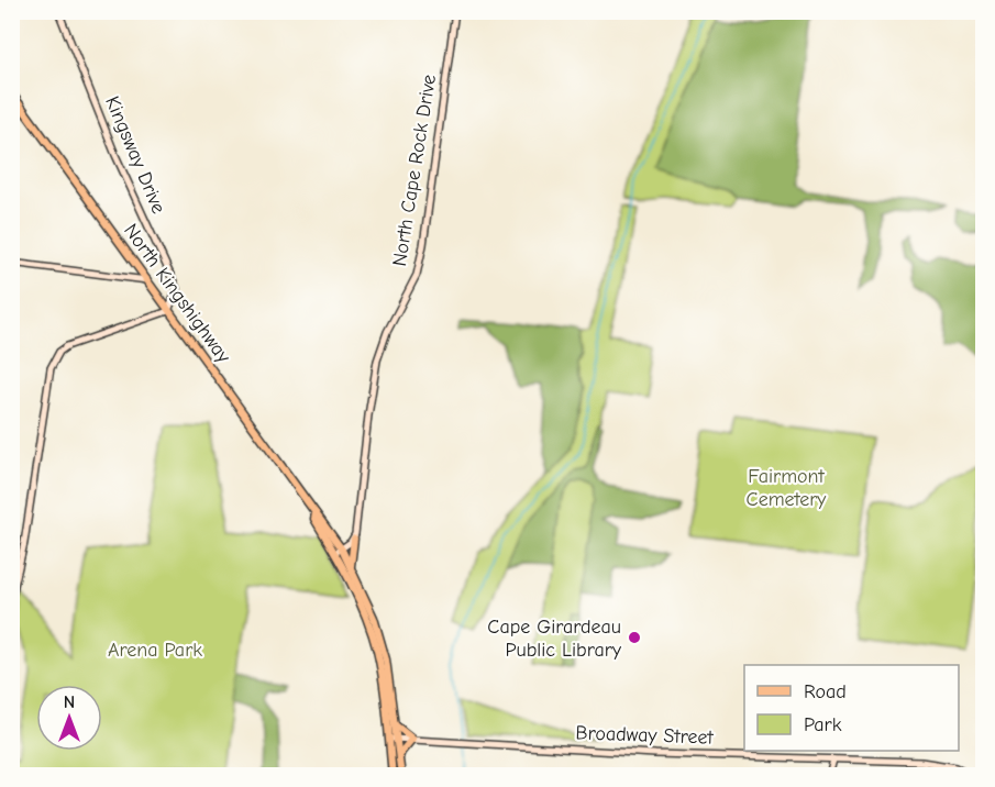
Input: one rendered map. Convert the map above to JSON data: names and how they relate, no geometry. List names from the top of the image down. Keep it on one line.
{"streets":{"main road":["North Kingshighway"],"street":["Kingsway Drive","North Cape Rock Drive","Broadway Street"]},"crossings":[["Kingsway Drive","North Kingshighway"],["North Kingshighway","Broadway Street"]],"parks":["Fairmont Cemetery","Arena Park"],"places":["Cape Girardeau Public Library"],"legend":["Road","Park"],"north":"top"}
